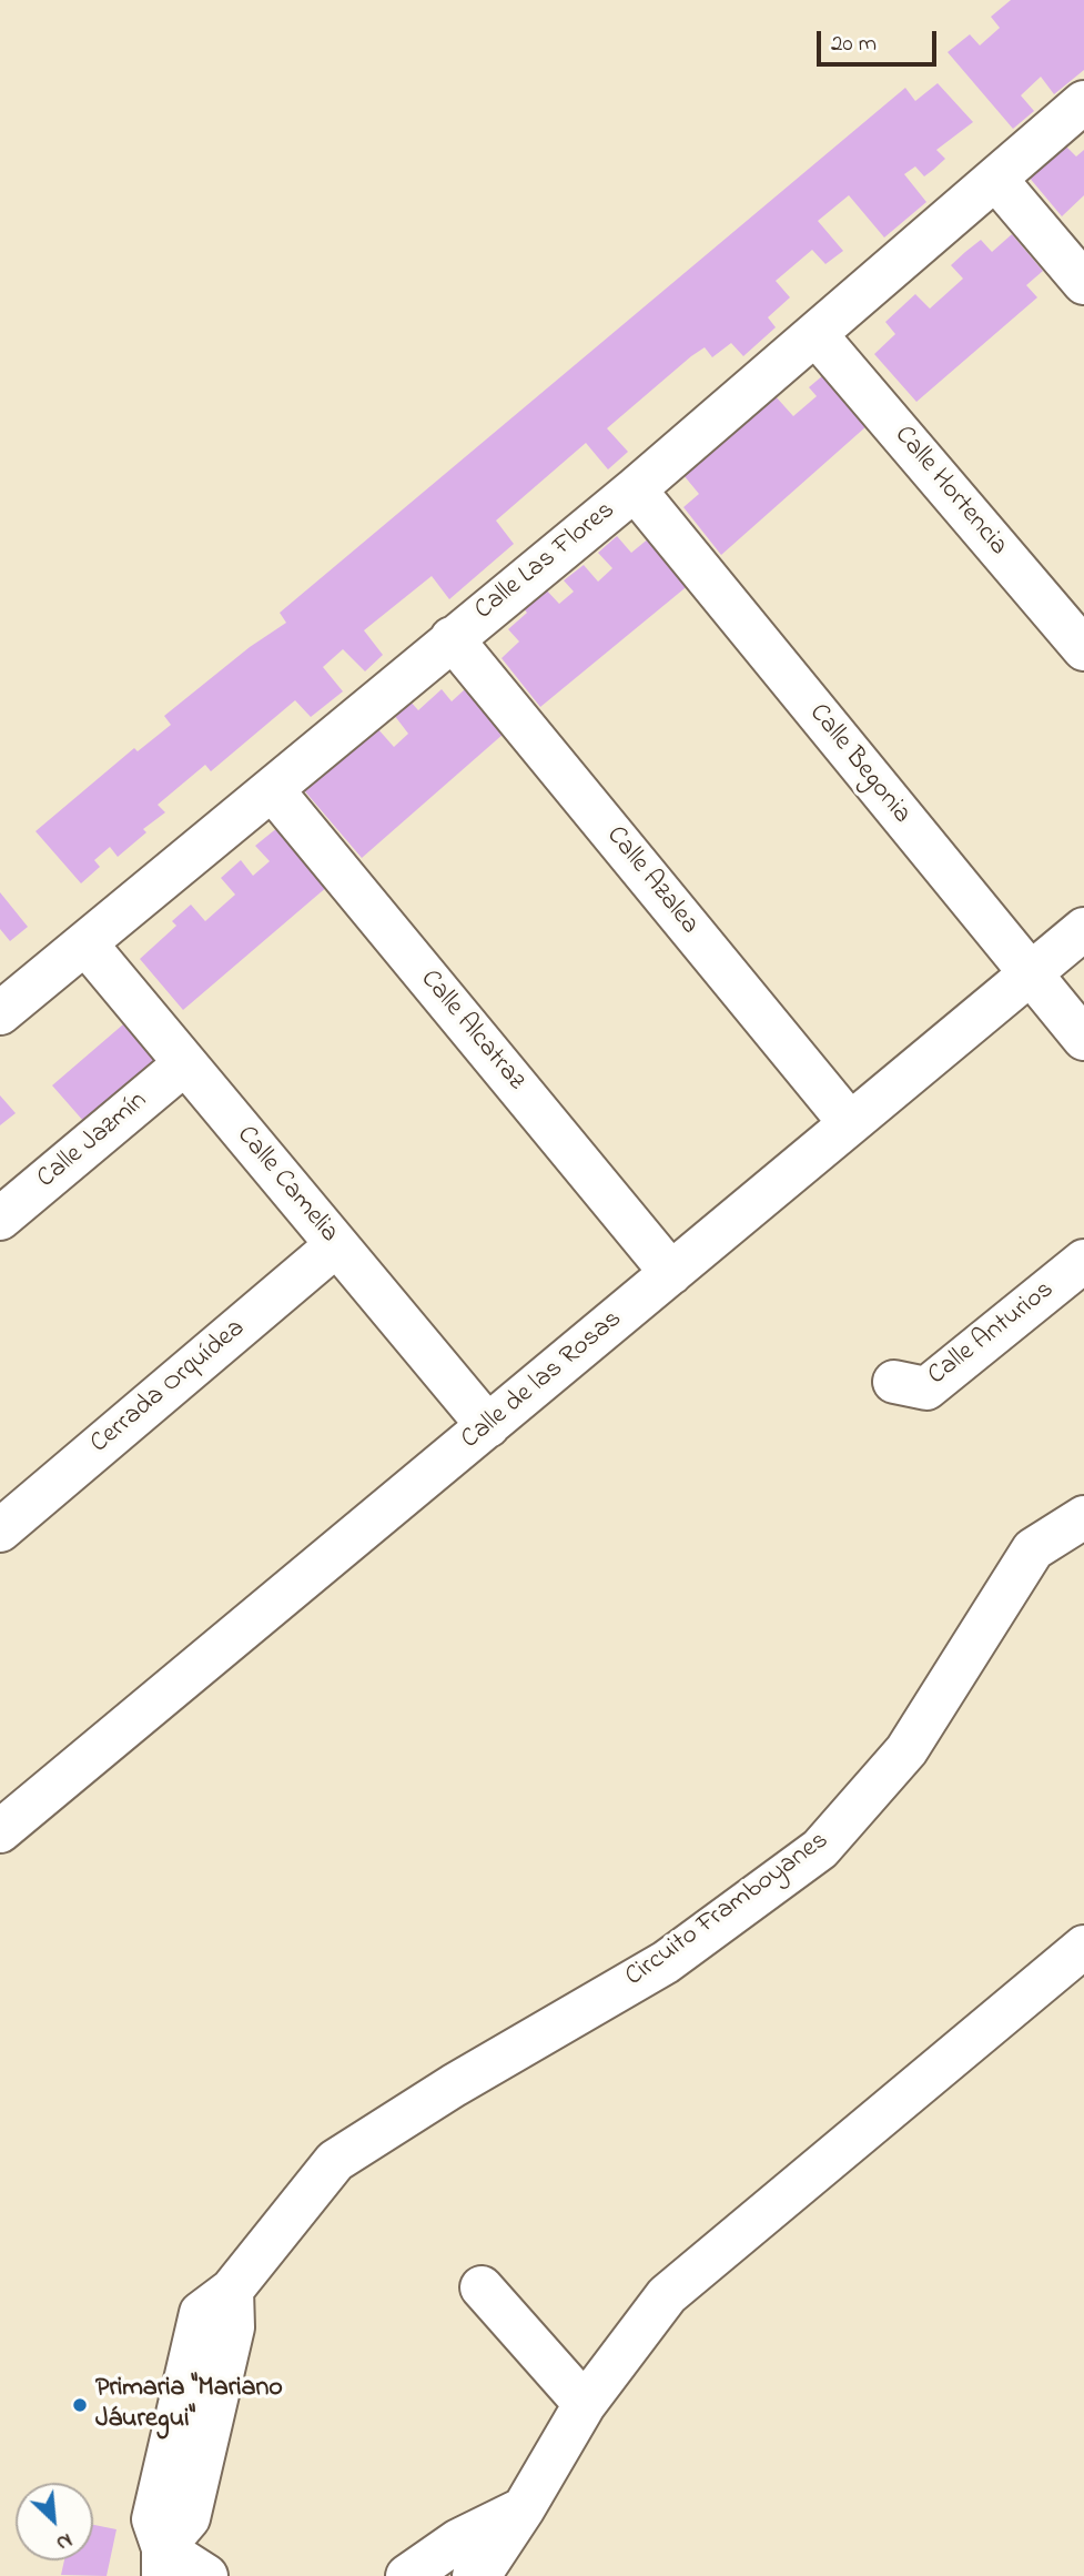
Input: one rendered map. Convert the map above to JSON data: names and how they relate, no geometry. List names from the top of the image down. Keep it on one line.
{"streets":{"street":["Calle Hortencia","Calle Las Flores","Calle Begonia","Calle Azalea","Calle Alcatraz","Calle Jazmín","Calle Camelia","Calle Anturios","Calle de las Rosas","Cerrada Orquídea","Circuito Framboyanes"]},"crossings":[["Calle Hortencia","Calle Las Flores"],["Calle Las Flores","Calle Begonia"],["Calle Las Flores","Calle Azalea"],["Calle Las Flores","Calle Alcatraz"],["Calle Las Flores","Calle Camelia"],["Calle Begonia","Calle de las Rosas"],["Calle Azalea","Calle de las Rosas"],["Calle Alcatraz","Calle de las Rosas"],["Calle Jazmín","Calle Camelia"],["Calle Camelia","Calle de las Rosas"],["Calle Camelia","Cerrada Orquídea"]],"places":["Primaria \"Mariano Jáuregui\""],"scale_bar":"20 m","north":"bottom right"}
